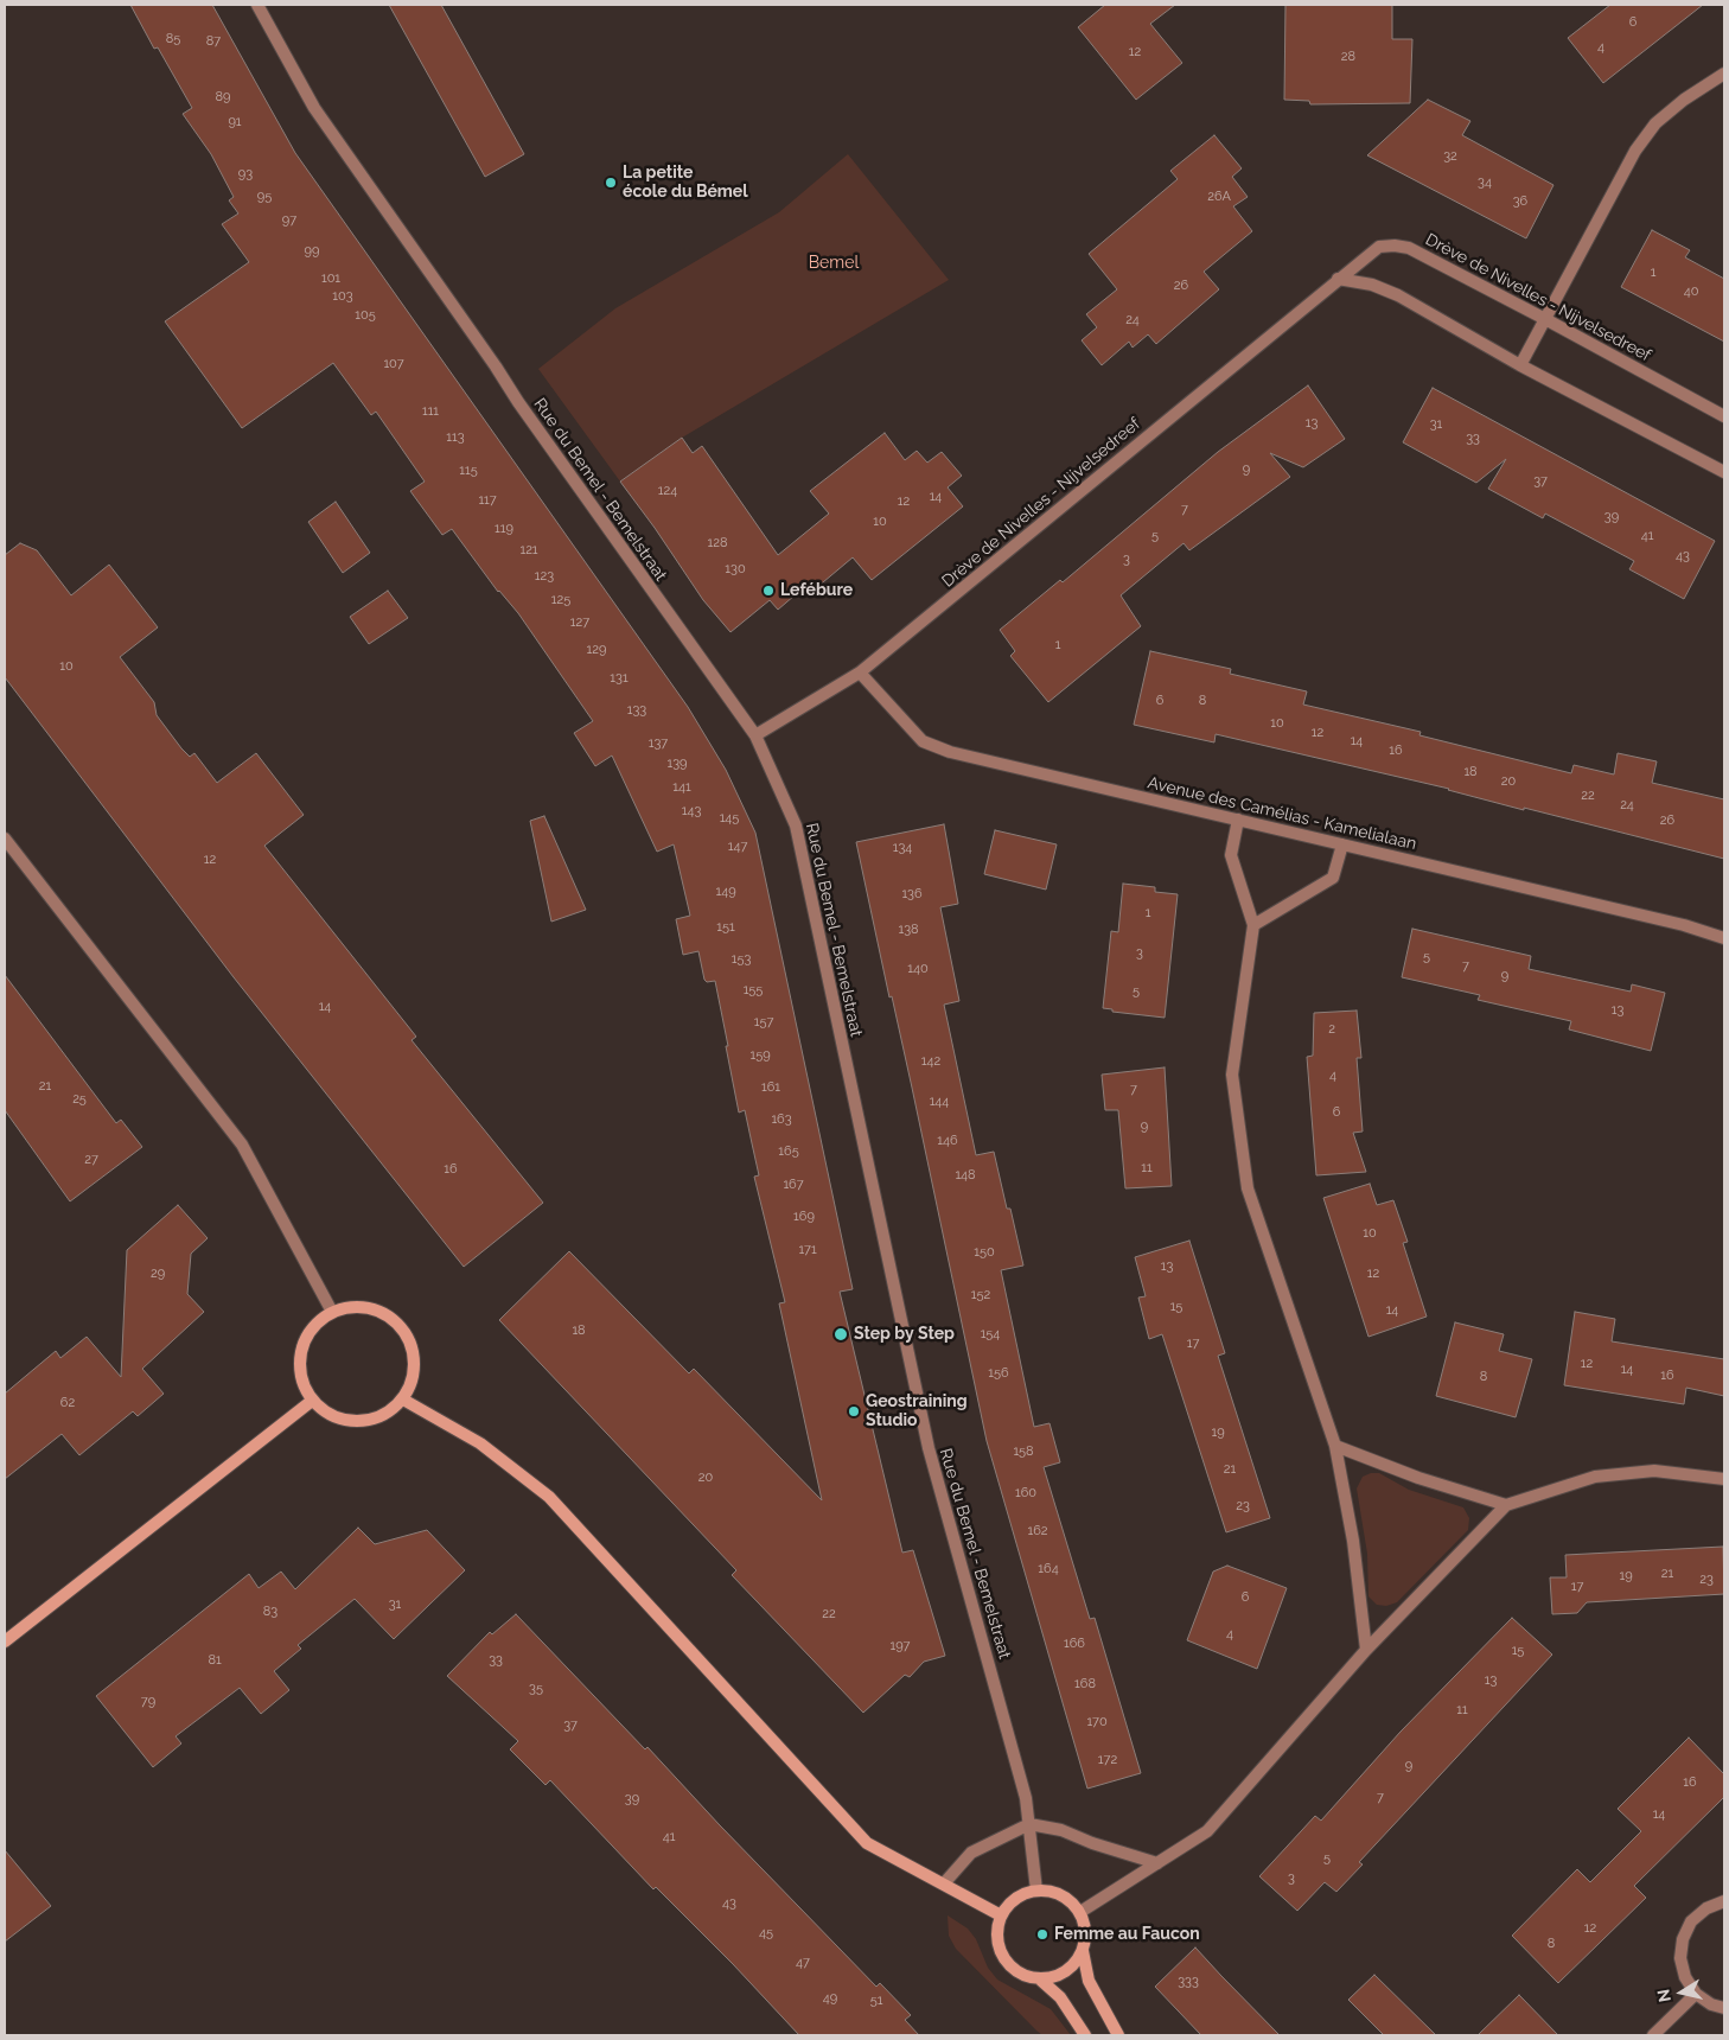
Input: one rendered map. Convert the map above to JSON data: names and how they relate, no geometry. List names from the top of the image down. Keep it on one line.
{"streets":{"street":["Drève de Nivelles - Nijvelsedreef","Rue du Bemel - Bemelstraat","Avenue des Camélias - Kamelialaan"]},"crossings":[["Drève de Nivelles - Nijvelsedreef","Rue du Bemel - Bemelstraat"],["Drève de Nivelles - Nijvelsedreef","Avenue des Camélias - Kamelialaan"]],"parks":["Bemel"],"places":["La petite école du Bémel","Lefébure","Step by Step","Geostraining Studio","Femme au Faucon"],"house_numbers":["6","85","87","4","12","28","89","91","32","93","34","95","26A","36","97","99","1","101","26","40","103","105","24","107","111","13","31","113","33","9","115","37","124","14","117","12","7","39","10","119","5","41","128","121","43","3","130","123","125","127","1","129","10","131","6","8","133","10","12","14","137","16","139","18","20","141","22","24","143","145","26","147","134","12","149","136","1","151","138","3","5","153","7","140","9","155","5","14","13","157","2","159","142","4","21","161","7","25","144","6","163","9","146","165","27","11","16","148","167","169","10","171","150","13","29","12","152","15","14","18","154","17","12","14","156","16","8","62","19","158","21","20","160","23","162","164","21","19","23","17","6","31","83","22","4","166","197","15","81","33","13","168","35","79","11","170","37","172","9","16","7","39","14","41","5","3","43","12","45","8","47","333","49","51"],"north":"left"}
